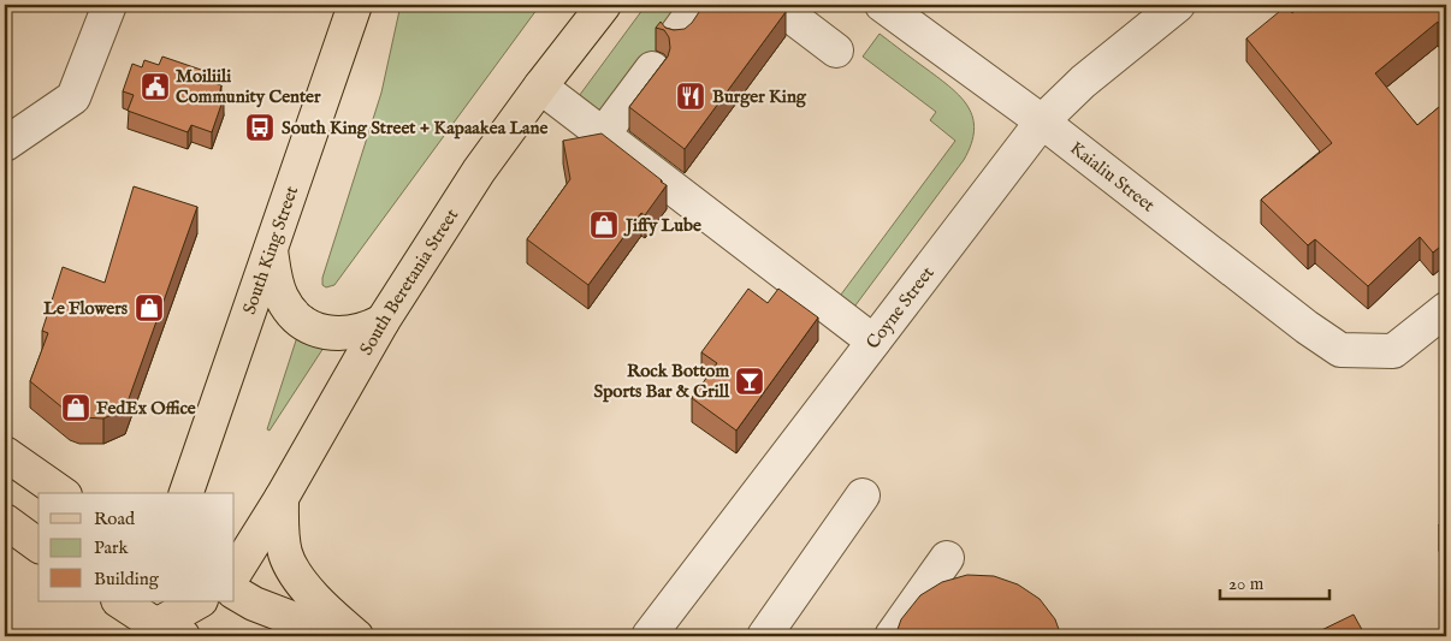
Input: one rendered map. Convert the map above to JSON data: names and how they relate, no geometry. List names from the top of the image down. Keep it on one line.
{"streets":{"main road":["South King Street","South Beretania Street"],"street":["Kaialiu Street","Coyne Street"]},"crossings":[["Kaialiu Street","Coyne Street"]],"places":{"public building":["Moiliili Community Center"],"restaurant":["Burger King"],"bus stop":["South King Street + Kapaakea Lane"],"shop":["Jiffy Lube","Le Flowers","FedEx Office"],"bar":["Rock Bottom Sports Bar & Grill"]},"legend":["Road","Park","Building"],"scale_bar":"20 m"}
